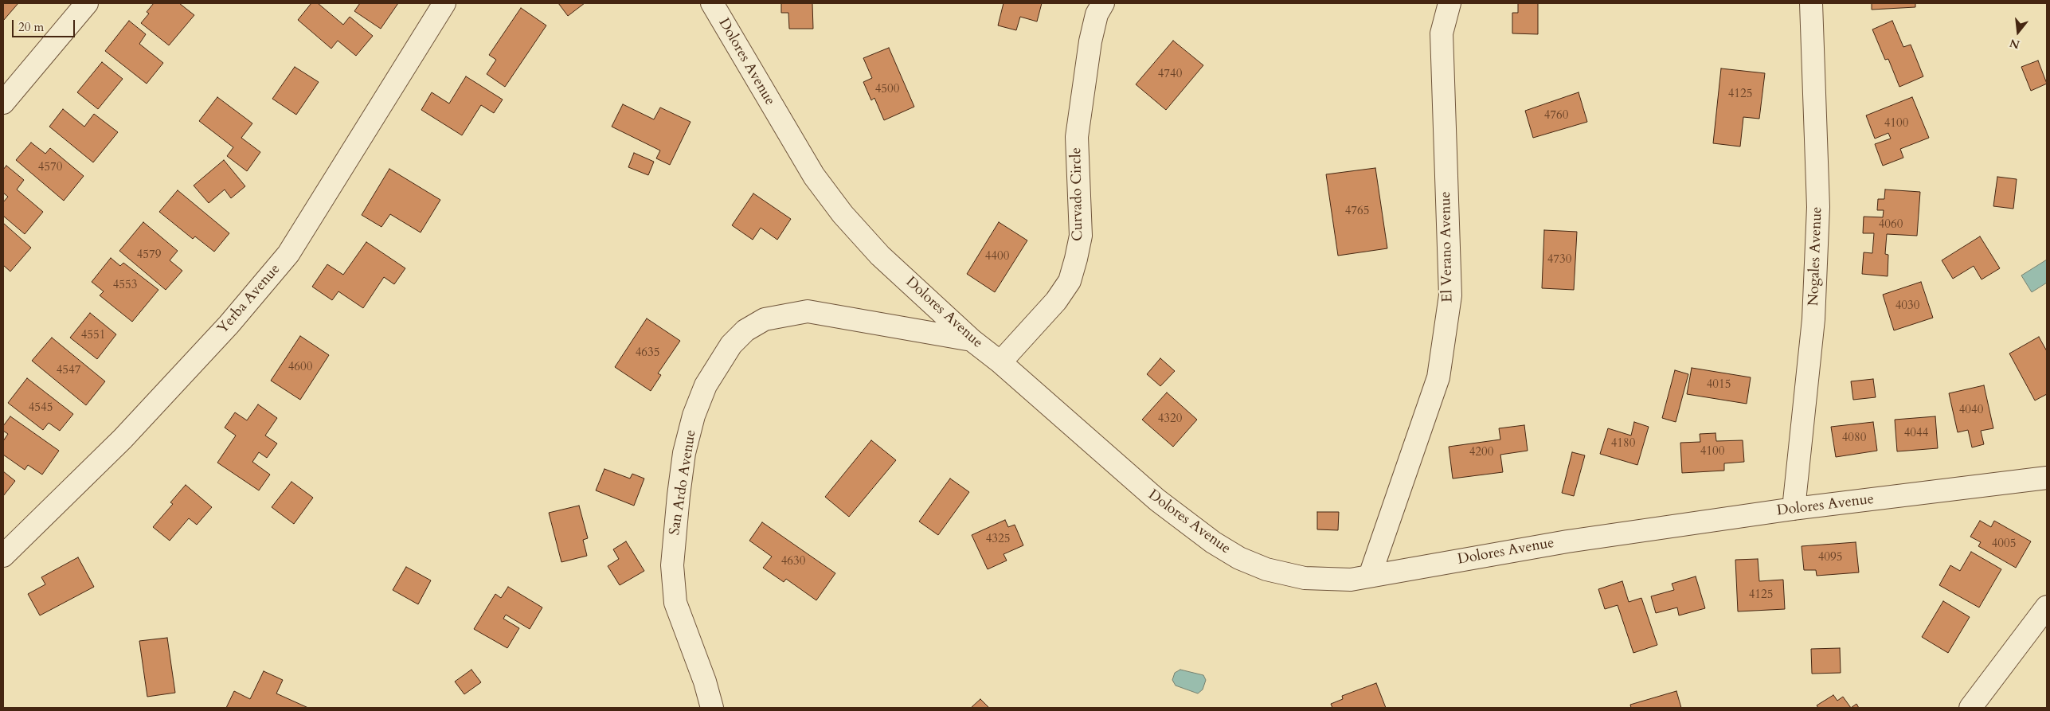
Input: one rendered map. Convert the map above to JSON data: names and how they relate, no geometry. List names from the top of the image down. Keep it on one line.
{"streets":{"street":["Dolores Avenue","Curvado Circle","El Verano Avenue","Nogales Avenue","Yerba Avenue","San Ardo Avenue"]},"crossings":[["Dolores Avenue","Curvado Circle"],["Dolores Avenue","El Verano Avenue"],["Dolores Avenue","Nogales Avenue"],["Dolores Avenue","San Ardo Avenue"]],"house_numbers":["4740","4500","4125","4760","4100","4570","4765","4060","4579","4400","4730","4553","4030","4551","4635","4600","4547","4015","4545","4040","4320","4044","4080","4180","4100","4200","4325","4005","4095","4630","4125"],"scale_bar":"20 m","north":"bottom"}
